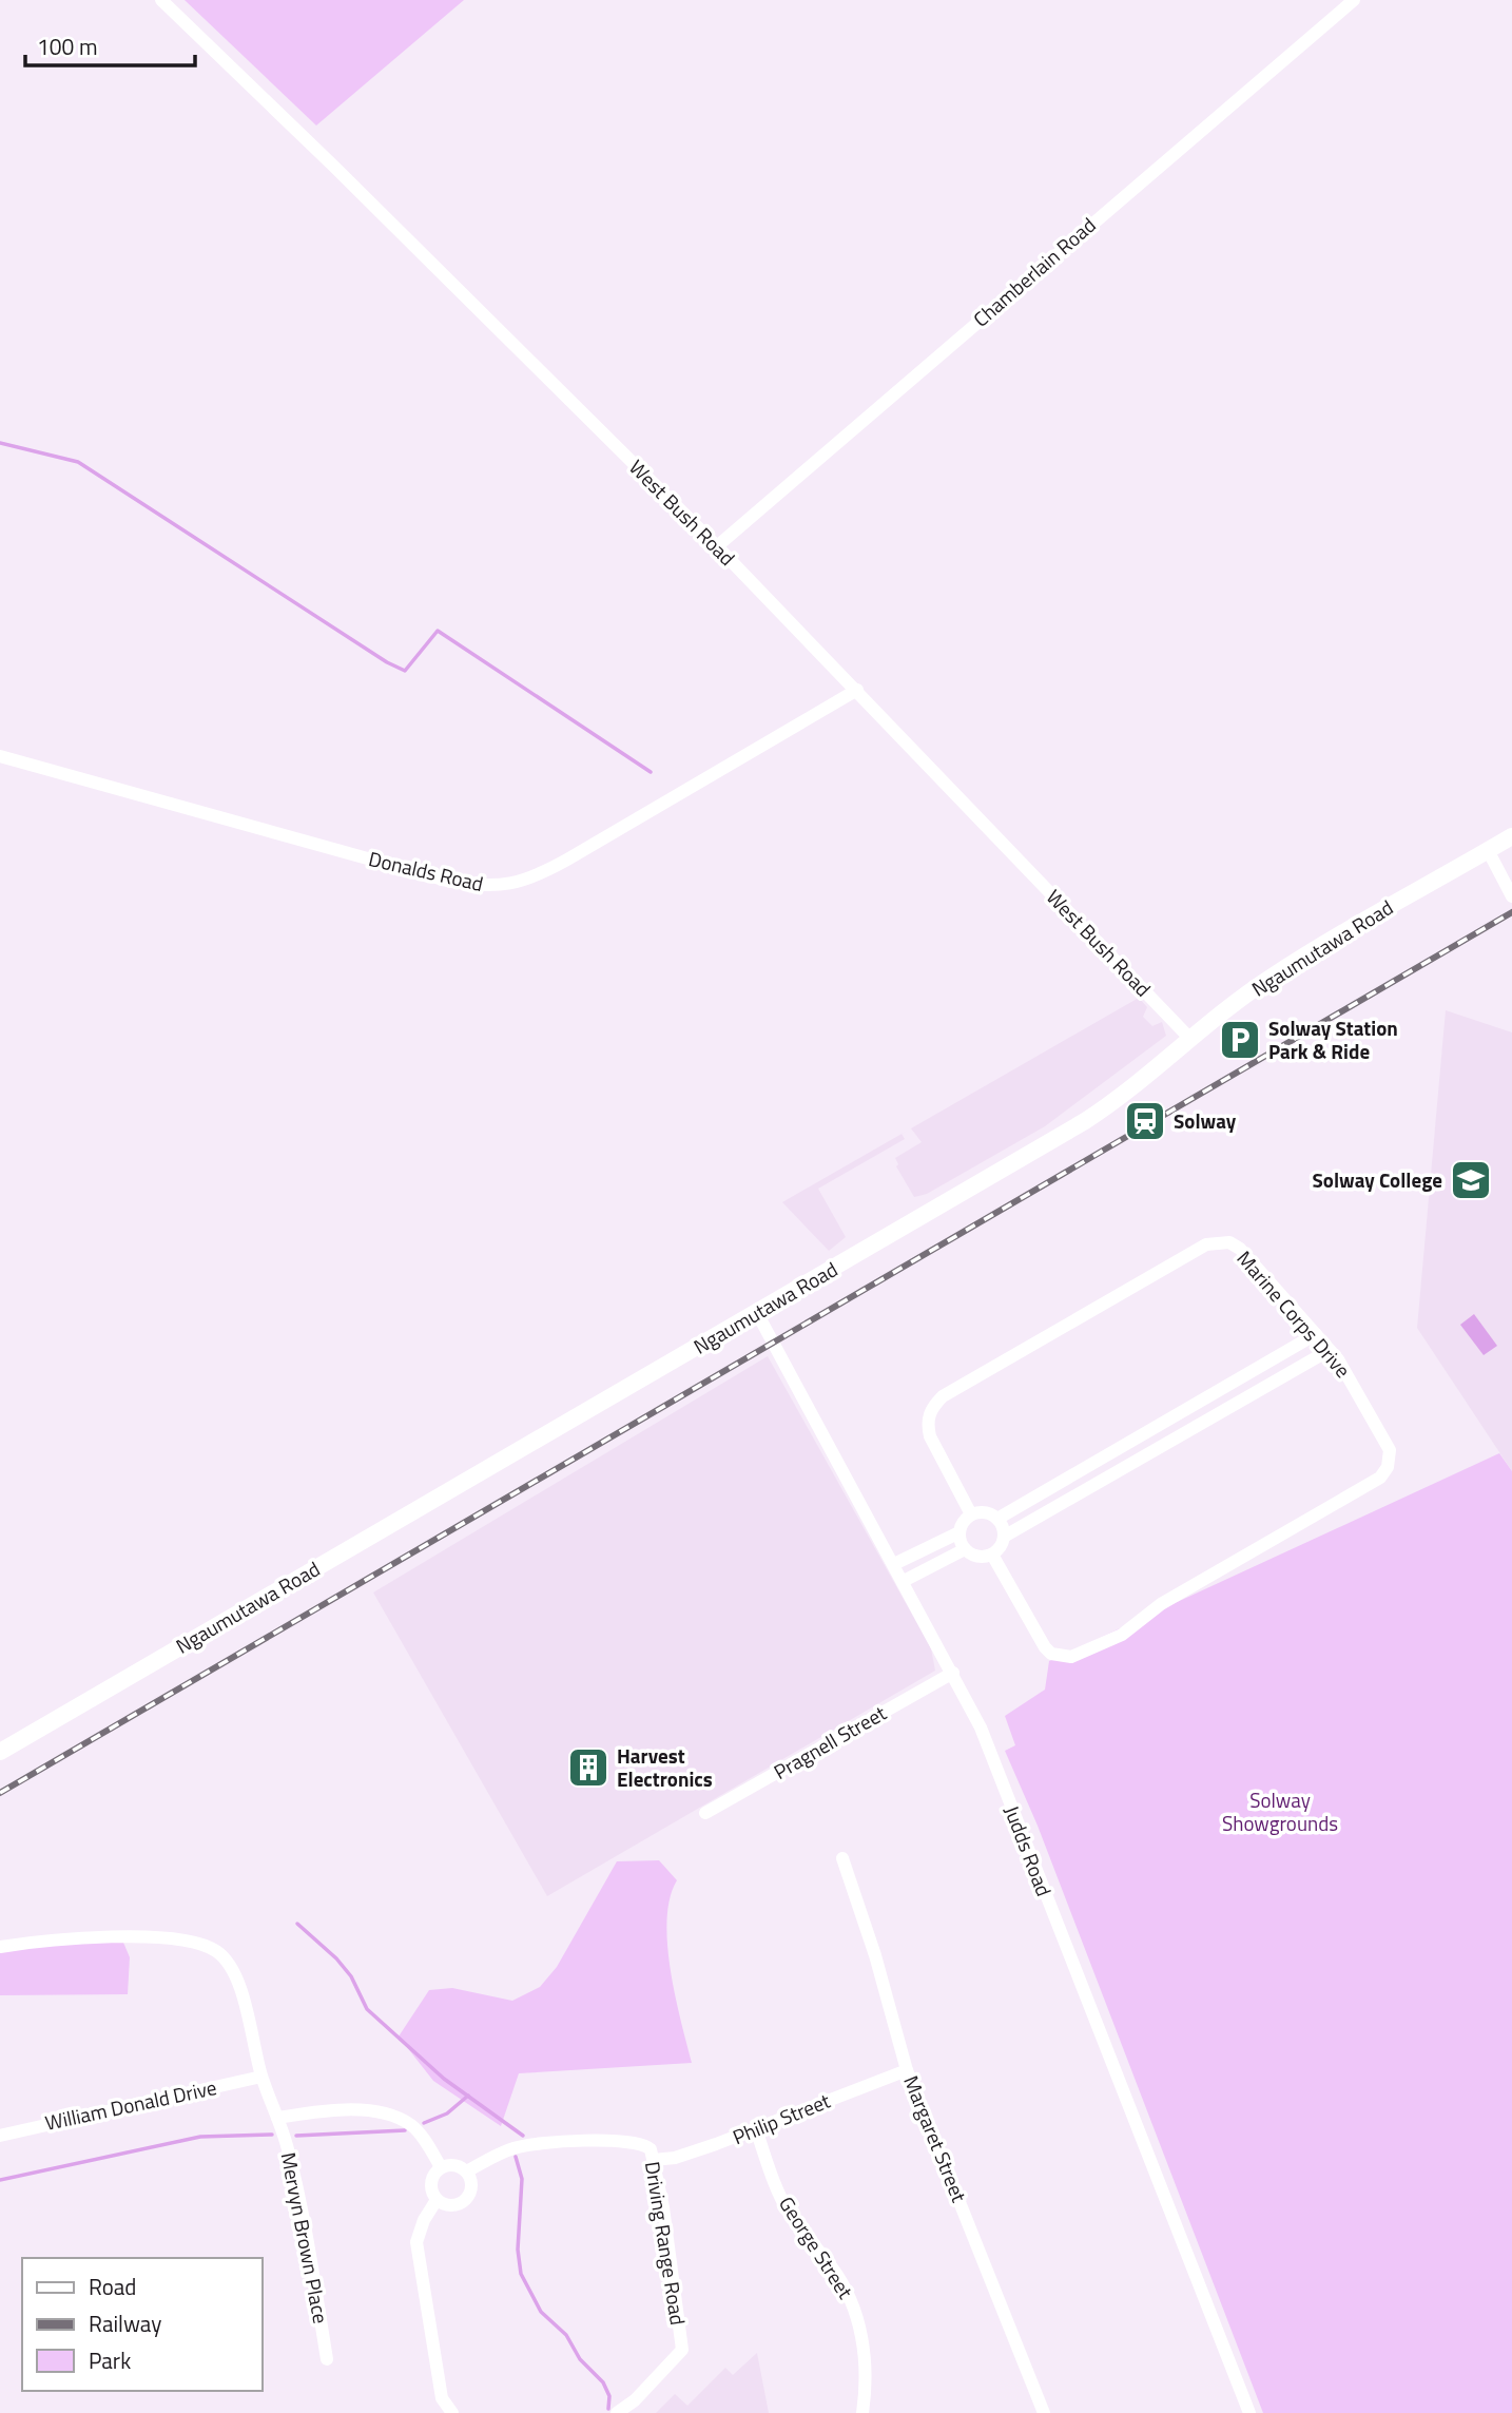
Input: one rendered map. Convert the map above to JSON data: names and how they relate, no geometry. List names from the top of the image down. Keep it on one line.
{"streets":{"main road":["Ngaumutawa Road"],"street":["Chamberlain Road","West Bush Road","Donalds Road","Marine Corps Drive","Pragnell Street","Judds Road","William Donald Drive","Philip Street","Margaret Street","Mervyn Brown Place","Driving Range Road","George Street"]},"crossings":[["Chamberlain Road","West Bush Road"],["West Bush Road","Donalds Road"],["West Bush Road","Ngaumutawa Road"],["Ngaumutawa Road","Judds Road"],["Pragnell Street","Judds Road"],["William Donald Drive","Mervyn Brown Place"],["Philip Street","Margaret Street"],["Philip Street","Driving Range Road"],["Philip Street","George Street"]],"parks":["Solway Showgrounds"],"places":{"parking":["Solway Station Park & Ride"],"station":["Solway"],"school or university":["Solway College"],"building":["Harvest Electronics"]},"legend":["Road","Railway","Park"],"scale_bar":"100 m"}
